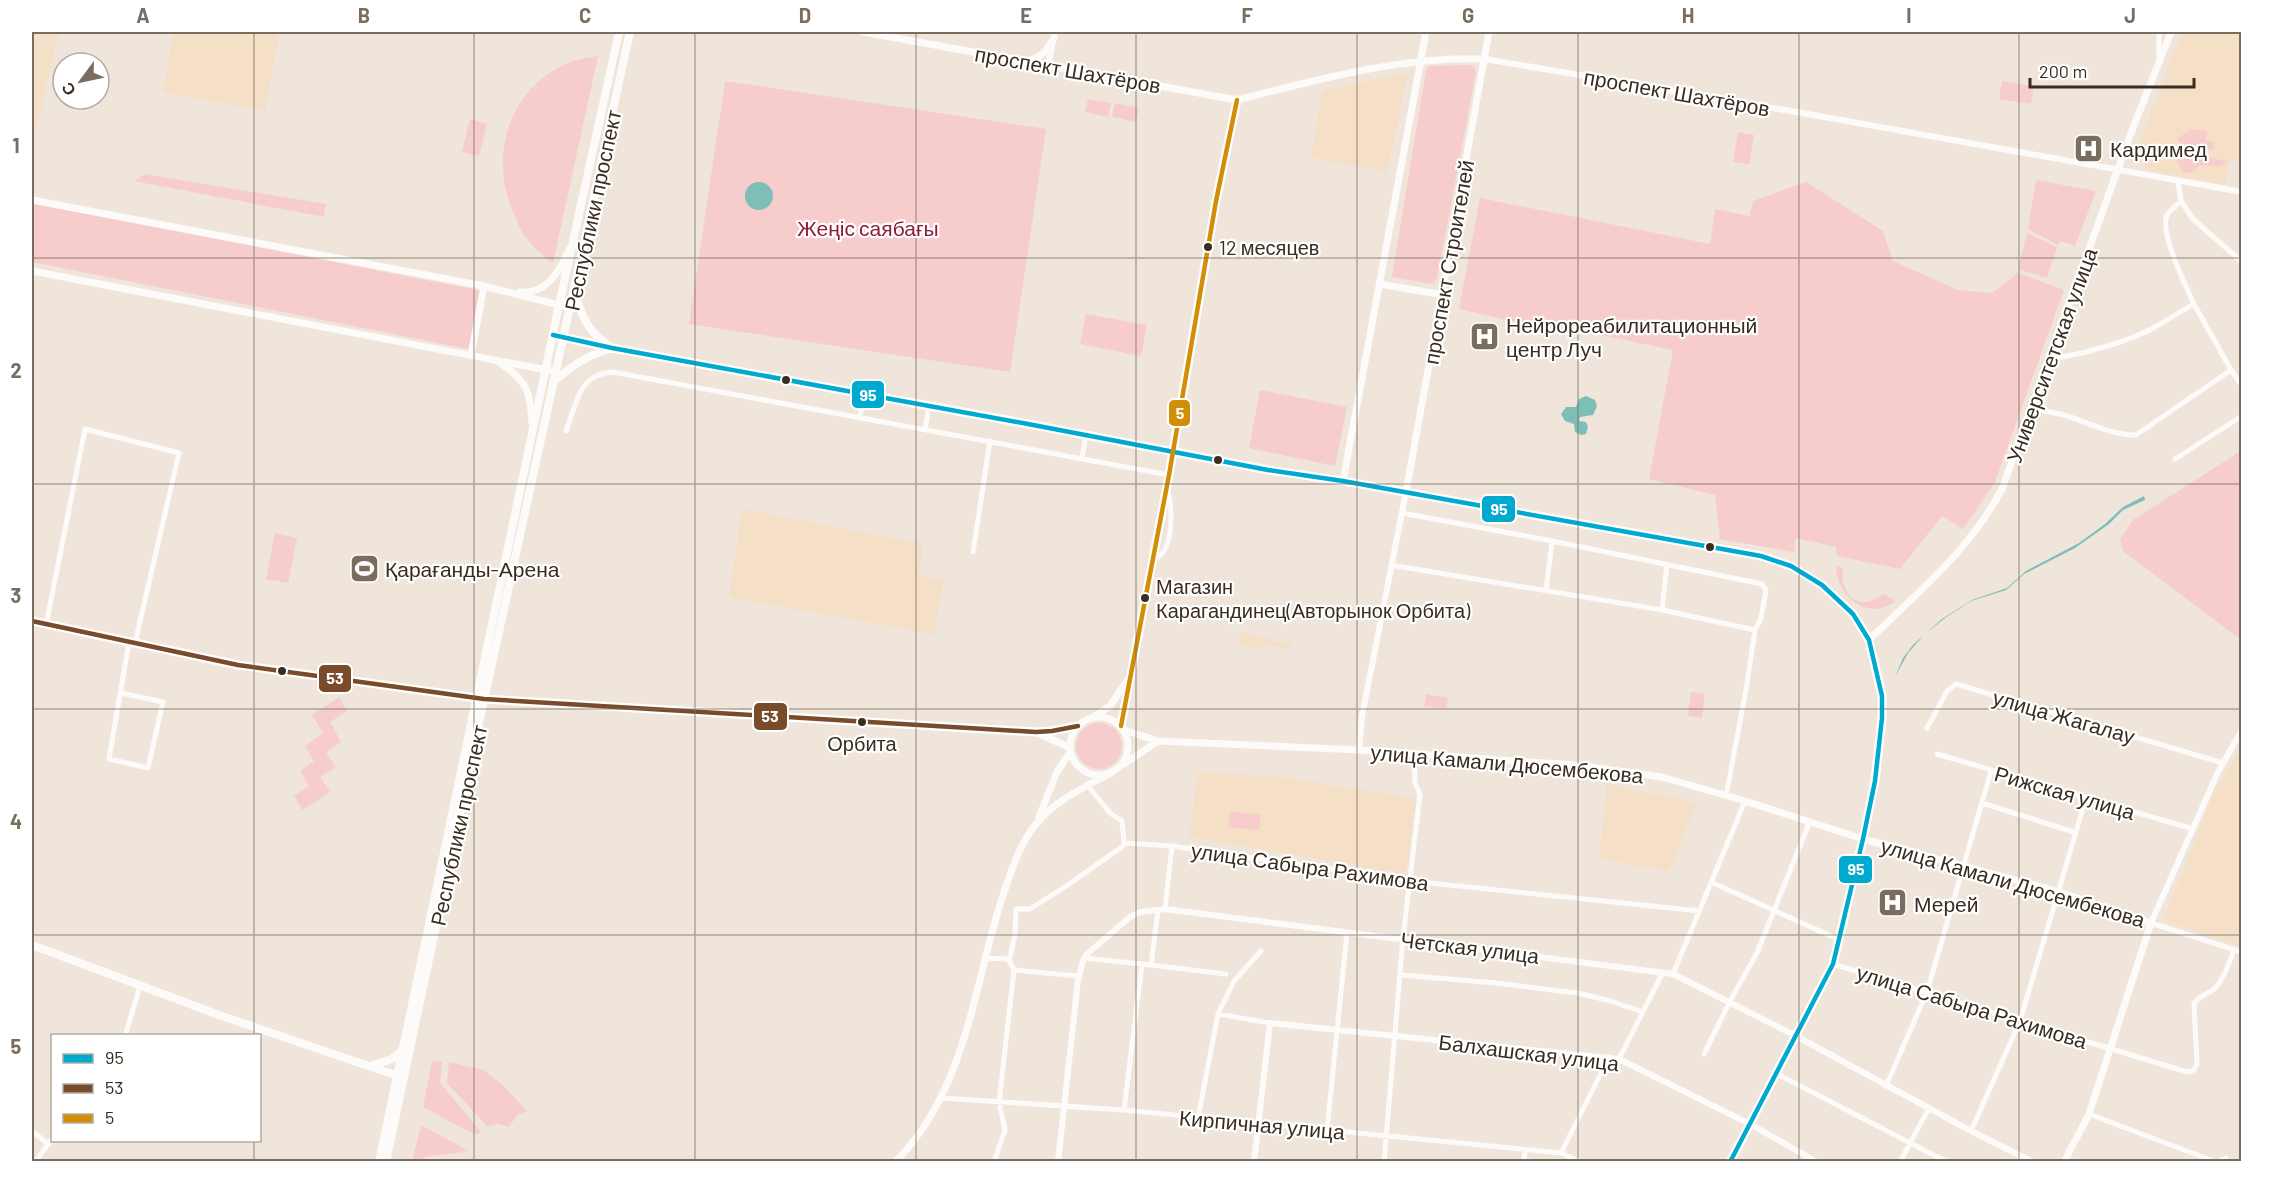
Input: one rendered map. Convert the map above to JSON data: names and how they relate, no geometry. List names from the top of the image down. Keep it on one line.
{"streets":{"main road":["проспект Шахтёров","Республики проспект","проспект Строителей","Университетская улица","улица Камали Дюсембекова"],"street":["улица Жагалау","Рижская улица","улица Сабыра Рахимова","Четская улица","Балхашская улица","Кирпичная улица"]},"crossings":[["проспект Шахтёров","проспект Строителей"],["проспект Шахтёров","Университетская улица"],["проспект Строителей","улица Камали Дюсембекова"],["улица Камали Дюсембекова","улица Сабыра Рахимова"]],"parks":["Жеңіс саябағы"],"places":{"hospital":["Кардимед","Нейрореабилитационный центр Луч","Мерей"],"other":["12 месяцев","Магазин Карагандинец(Авторынок Орбита)","Орбита"],"sports":["Қарағанды-Арена"]},"lines":["transit line 5","transit line 95","transit line 53"],"legend":["95","53","5"],"scale_bar":"200 m","north":"bottom left","grid":{"columns":["A","B","C","D","E","F","G","H","I","J"],"rows":["1","2","3","4","5"]}}
